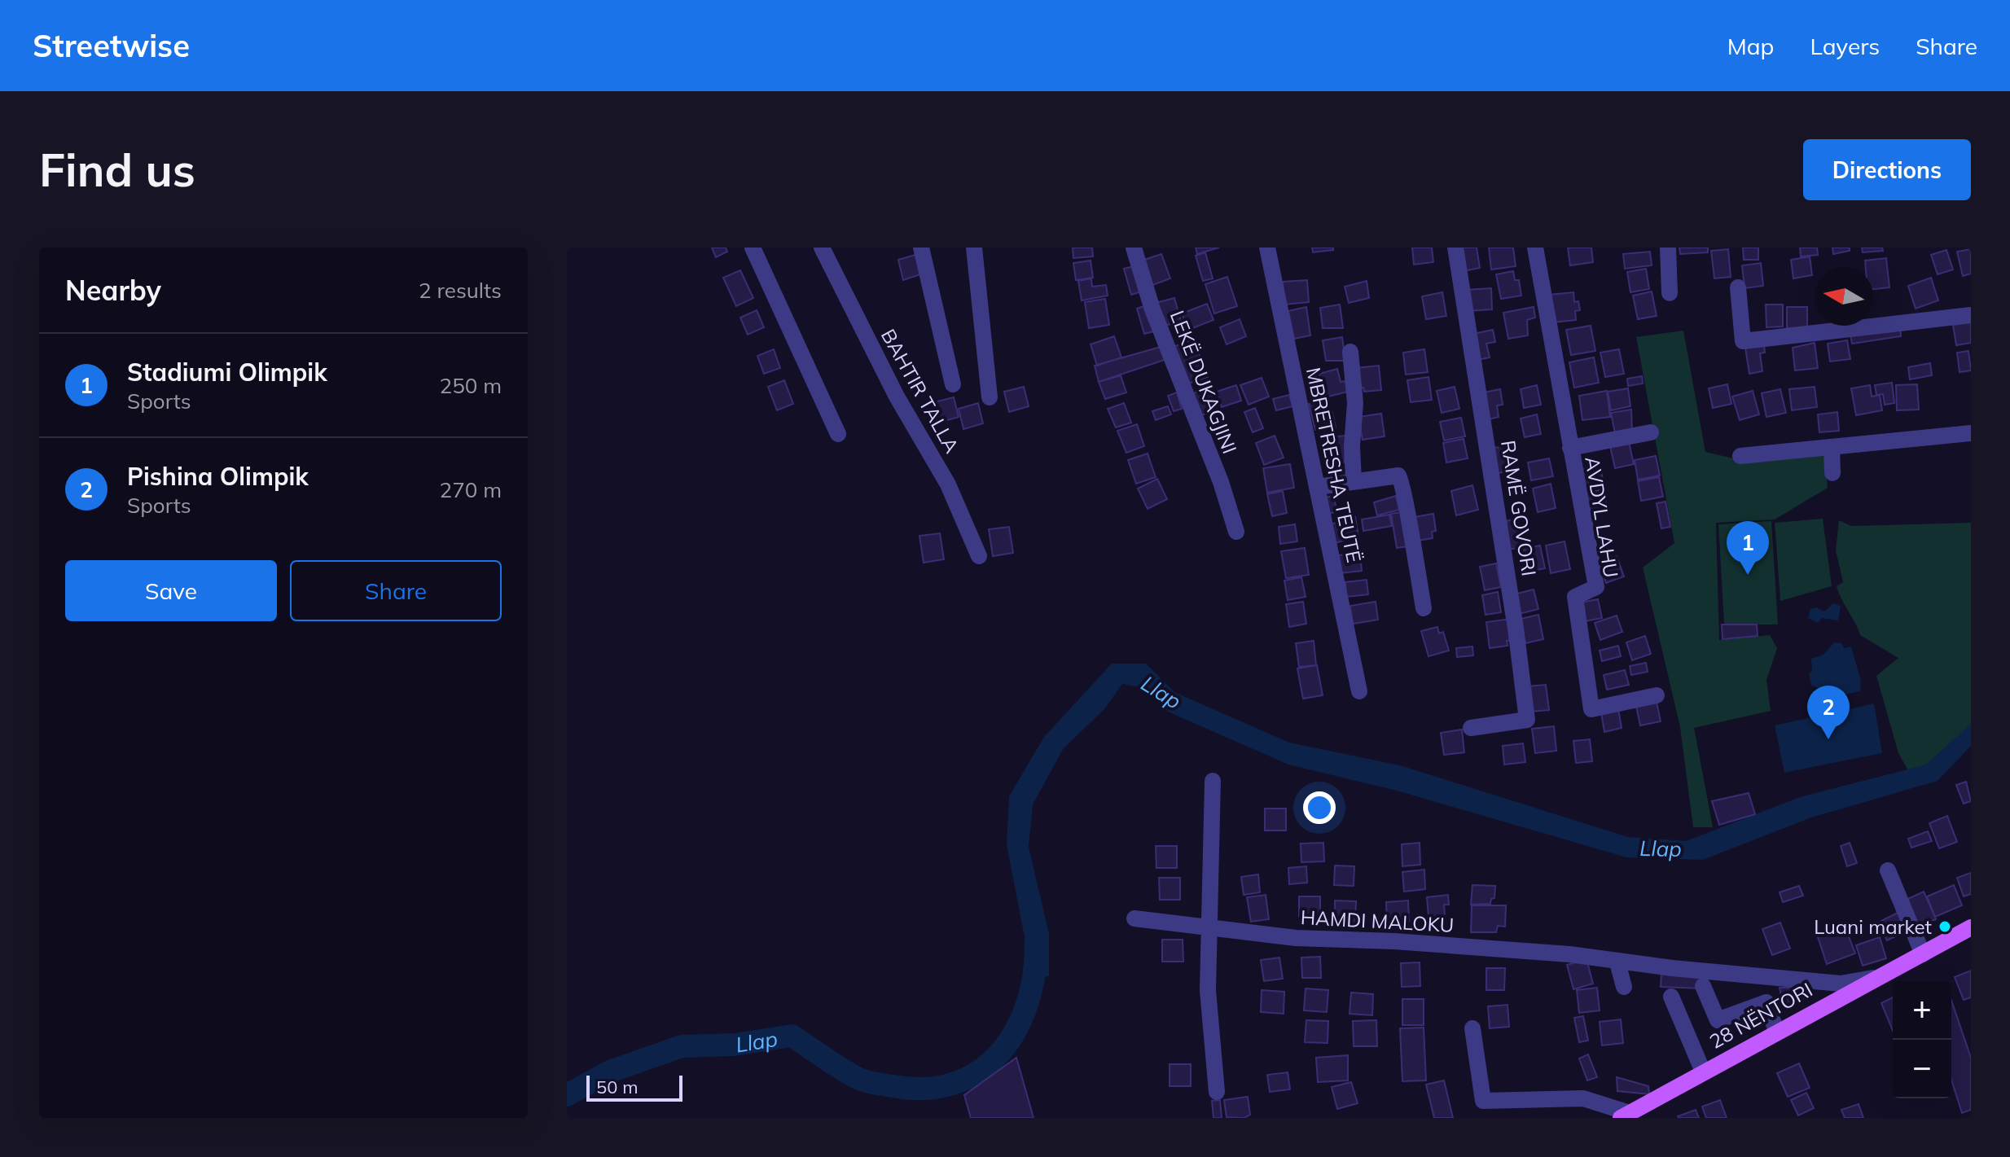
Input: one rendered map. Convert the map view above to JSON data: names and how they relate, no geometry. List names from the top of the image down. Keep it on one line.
{"streets":{"main road":["28 NËNTORI"],"street":["LEKË DUKAGJINI","BAHTIR TALLA","MBRETRESHA TEUTË","RAMË GOVORI","AVDYL LAHU","HAMDI MALOKU"]},"crossings":[["HAMDI MALOKU","28 NËNTORI"]],"water":["Llap"],"places":["Luani market"],"scale_bar":"50 m","north":"left","page":{"header":"Streetwise","nav":["Map","Layers","Share"],"buttons":["Directions",["Save","Share"]],"title":"Find us","heading":["Nearby","2 results"],"list":[{"mark":"1","name":"Stadiumi Olimpik","note":"Sports","value":"250 m"},{"mark":"2","name":"Pishina Olimpik","note":"Sports","value":"270 m"}],"pins":["1","2"],"map_buttons":["+","−"],"scale":"50 m"}}
